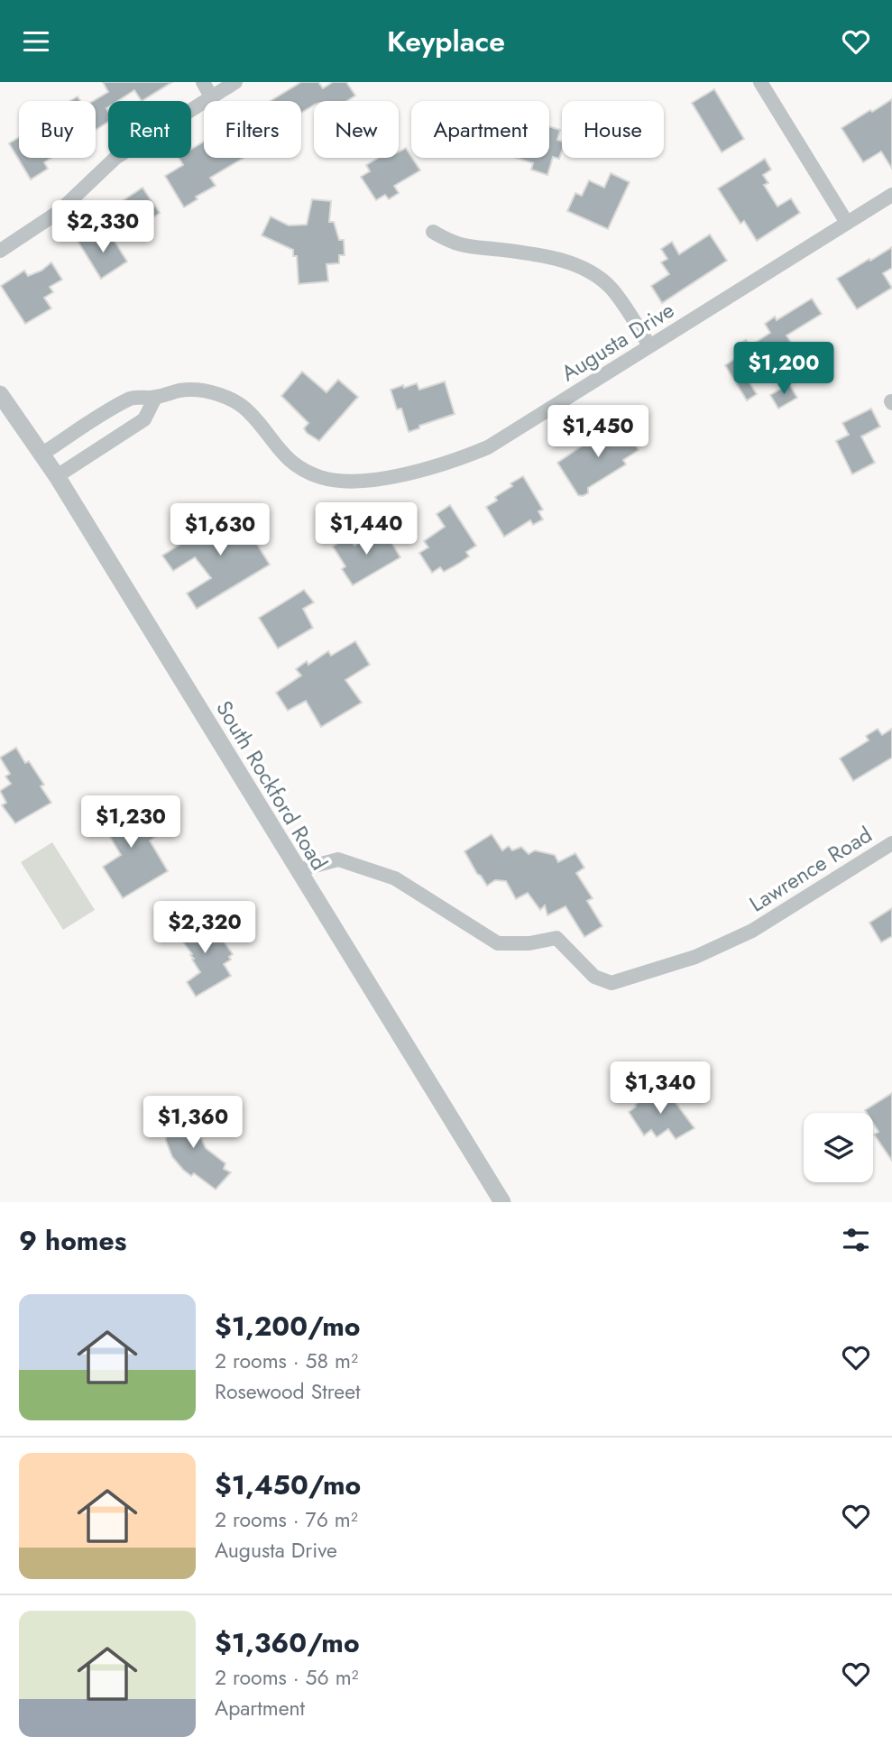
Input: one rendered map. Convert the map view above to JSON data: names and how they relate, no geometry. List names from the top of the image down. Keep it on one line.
{"streets":{"street":["Augusta Drive","South Rockford Road","Lawrence Road"]},"crossings":[["Augusta Drive","South Rockford Road"],["South Rockford Road","Lawrence Road"]],"page":{"header":"Keyplace","chip":["Buy","Rent","Filters","New","Apartment","House"],"price":["$2,330","$1,200","$1,450","$1,440","$1,630","$1,230","$2,320","$1,340","$1,360"],"heading":"9 homes","list":[{"name":"$1,200/mo","note":"2 rooms · 58 m² · Rosewood Street"},{"name":"$1,450/mo","note":"2 rooms · 76 m² · Augusta Drive"},{"name":"$1,360/mo","note":"2 rooms · 56 m² · Apartment"}]}}
